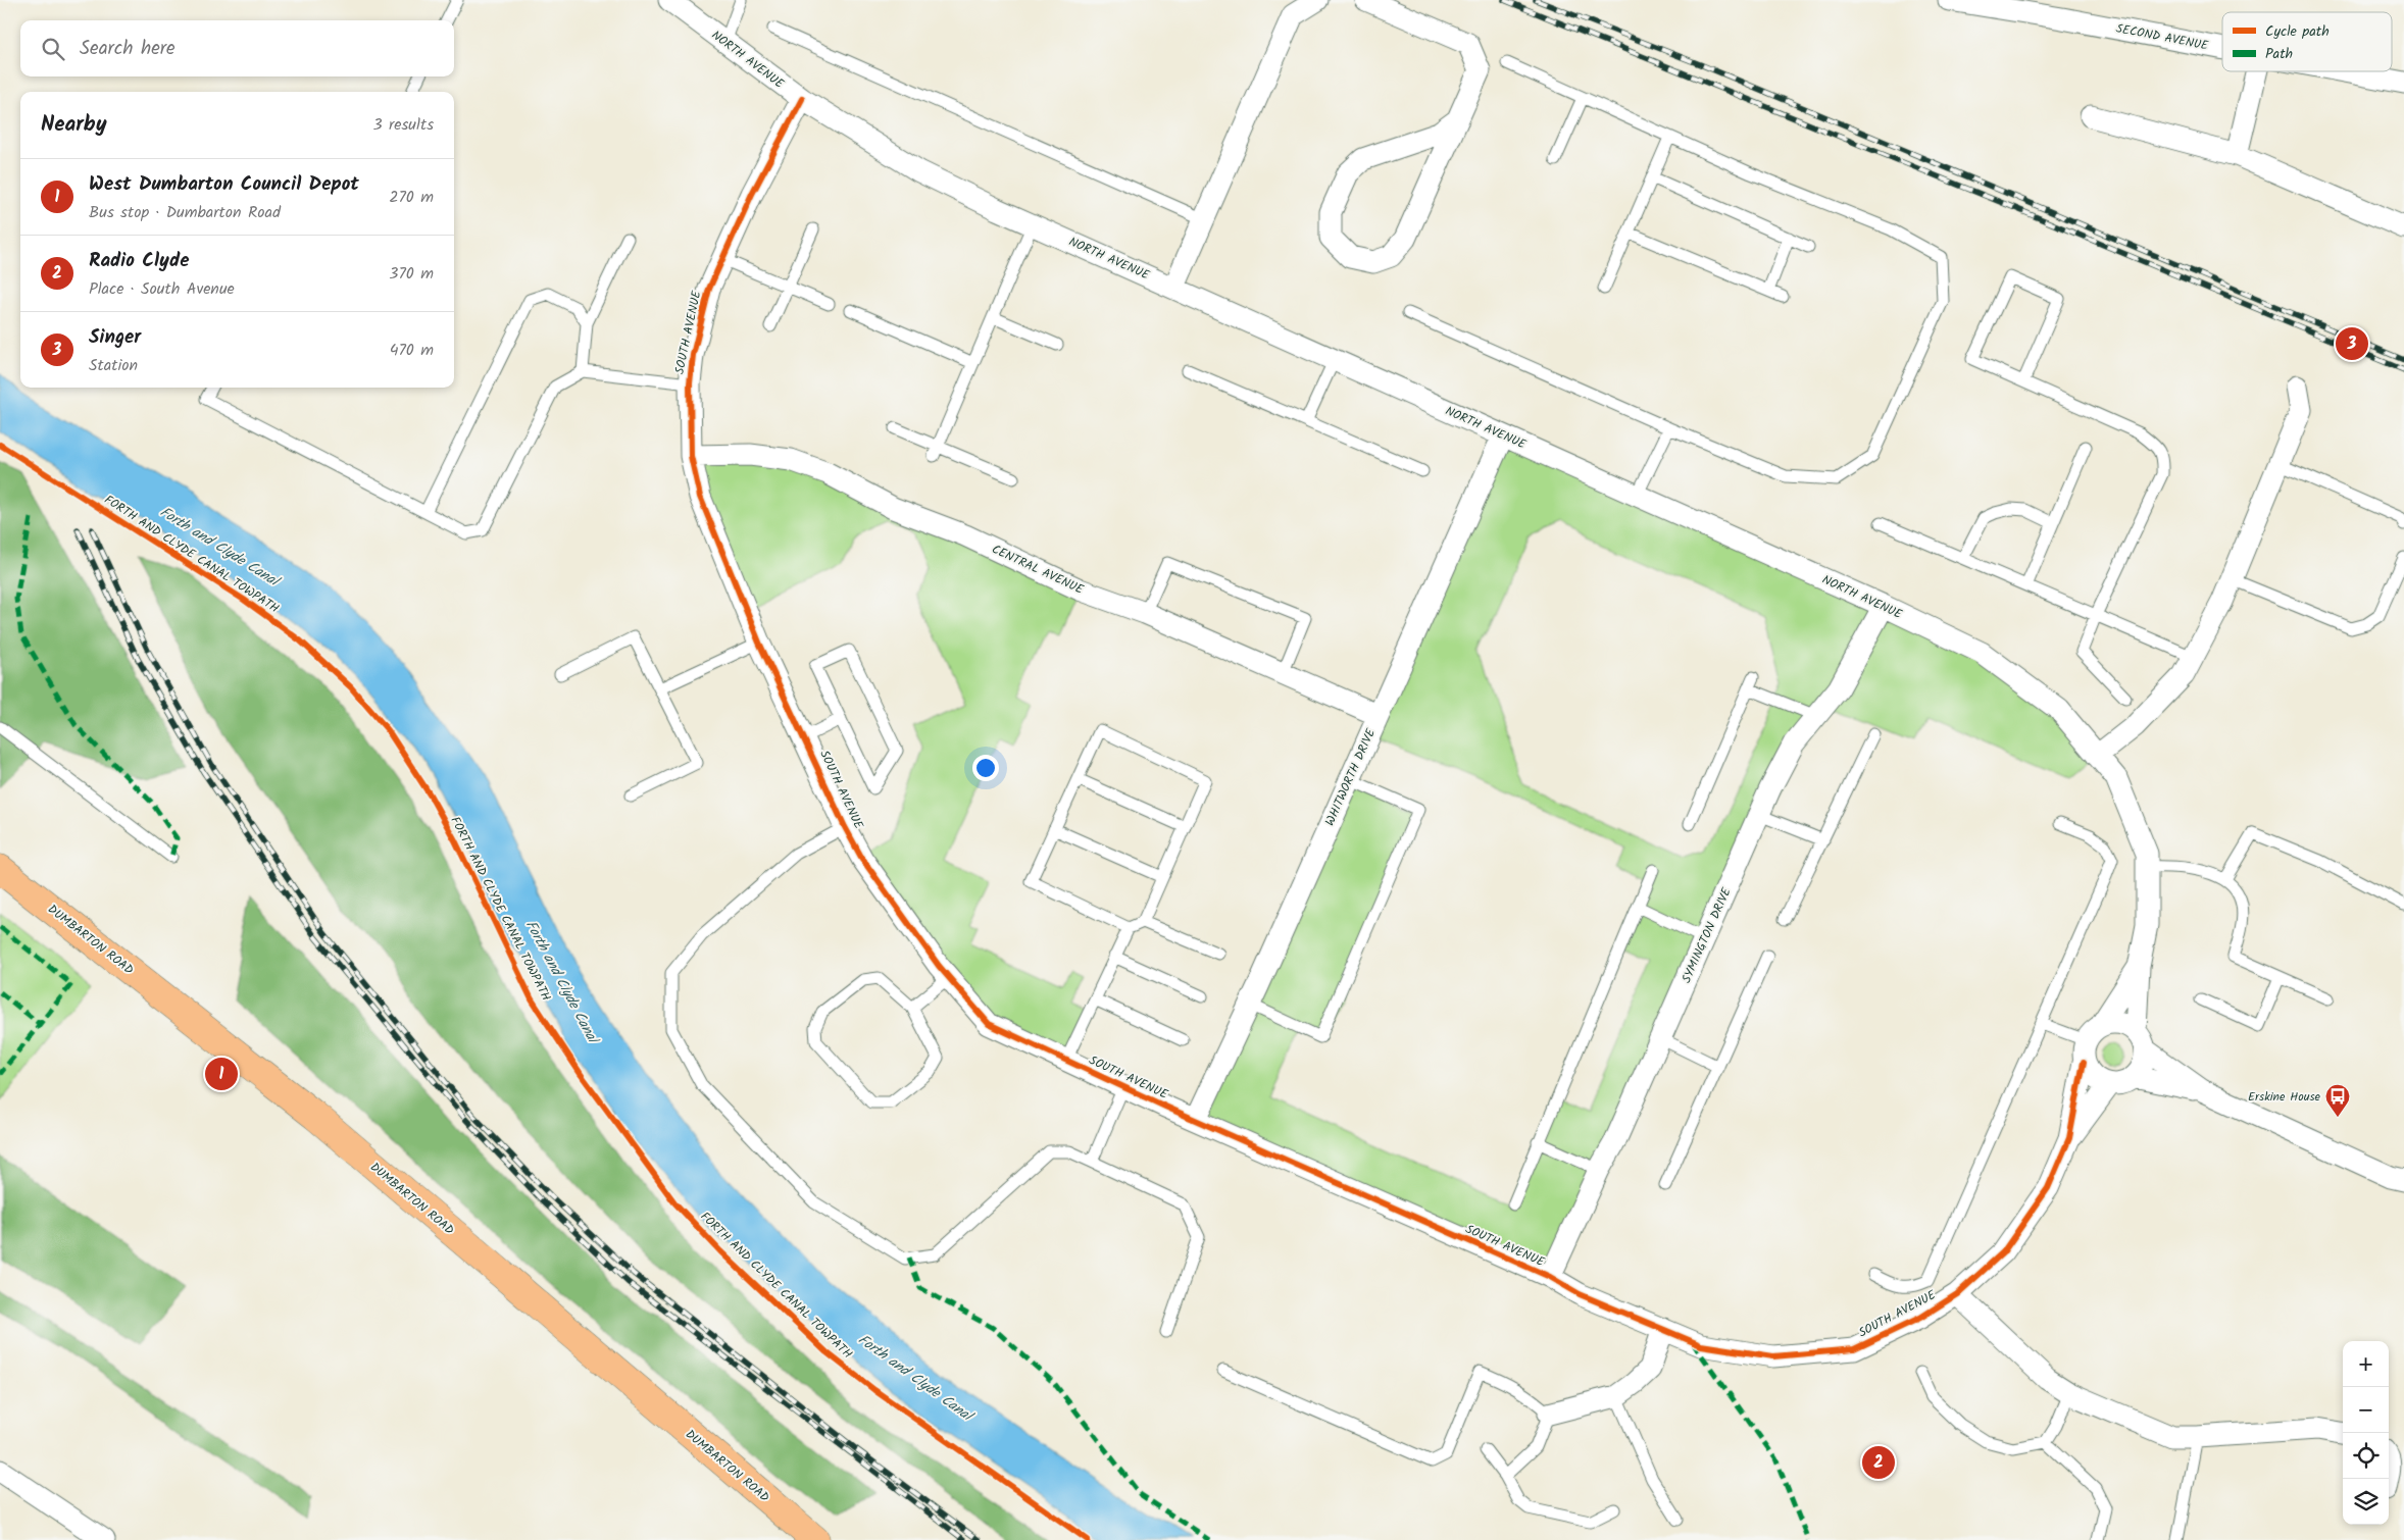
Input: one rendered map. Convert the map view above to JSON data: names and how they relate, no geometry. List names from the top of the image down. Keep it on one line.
{"streets":{"main road":["DUMBARTON ROAD"],"street":["SECOND AVENUE","NORTH AVENUE","SOUTH AVENUE","CENTRAL AVENUE","WHITWORTH DRIVE","SYMINGTON DRIVE"],"cycle path":["FORTH AND CLYDE CANAL TOWPATH"]},"crossings":[["NORTH AVENUE","SOUTH AVENUE"],["NORTH AVENUE","WHITWORTH DRIVE"],["NORTH AVENUE","SYMINGTON DRIVE"],["SOUTH AVENUE","CENTRAL AVENUE"],["SOUTH AVENUE","WHITWORTH DRIVE"],["SOUTH AVENUE","SYMINGTON DRIVE"],["CENTRAL AVENUE","WHITWORTH DRIVE"]],"water":["Forth and Clyde Canal"],"places":{"bus stop":["Erskine House"]},"legend":["Cycle path","Path"],"page":{"search":"Search here","heading":["Nearby","3 results"],"list":[{"mark":"1","name":"West Dumbarton Council Depot","note":"Bus stop · Dumbarton Road","value":"270 m"},{"mark":"2","name":"Radio Clyde","note":"Place · South Avenue","value":"370 m"},{"mark":"3","name":"Singer","note":"Station","value":"470 m"}],"pins":["3","1","2"],"map_buttons":["+","−"]}}
